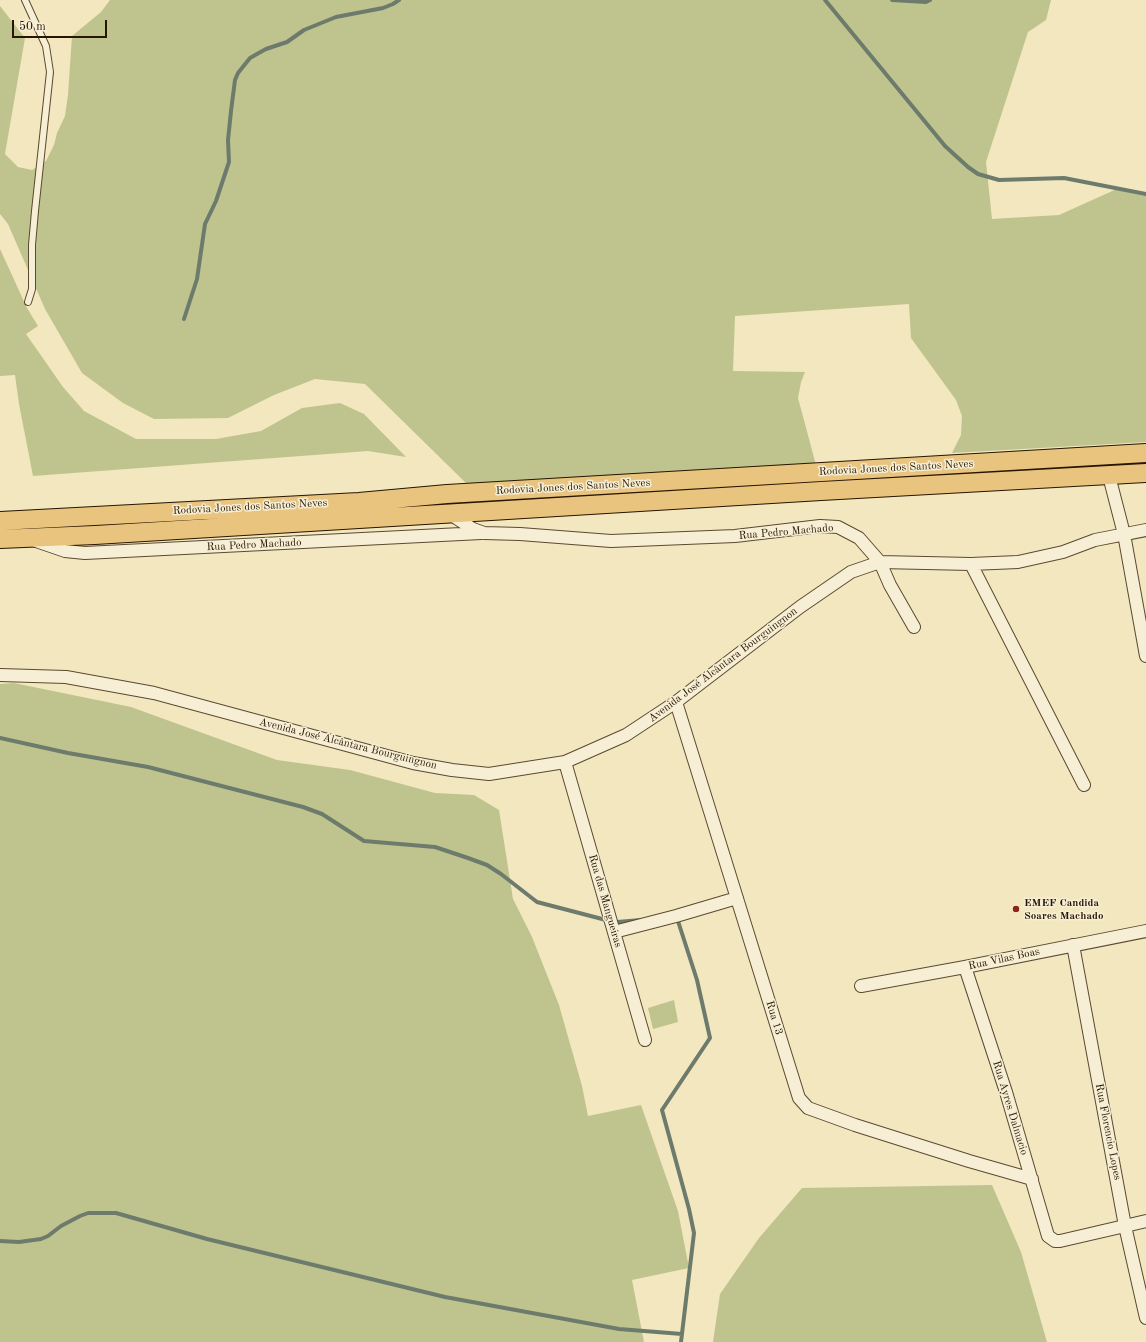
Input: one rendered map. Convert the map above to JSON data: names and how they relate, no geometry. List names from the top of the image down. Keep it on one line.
{"streets":{"main road":["Rodovia Jones dos Santos Neves"],"street":["Rua Pedro Machado","Avenida José Alcântara Bourguingnon","Rua das Mangueiras","Rua Vilas Boas","Rua 13","Rua Ayres Dalmacio","Rua Florencio Lopes"]},"crossings":[["Rodovia Jones dos Santos Neves","Rua Pedro Machado"],["Rua Pedro Machado","Avenida José Alcântara Bourguingnon"],["Avenida José Alcântara Bourguingnon","Rua das Mangueiras"],["Avenida José Alcântara Bourguingnon","Rua 13"],["Rua Vilas Boas","Rua Ayres Dalmacio"],["Rua Vilas Boas","Rua Florencio Lopes"],["Rua 13","Rua Ayres Dalmacio"],["Rua Ayres Dalmacio","Rua Florencio Lopes"]],"places":["EMEF Candida Soares Machado"],"scale_bar":"50 m"}
